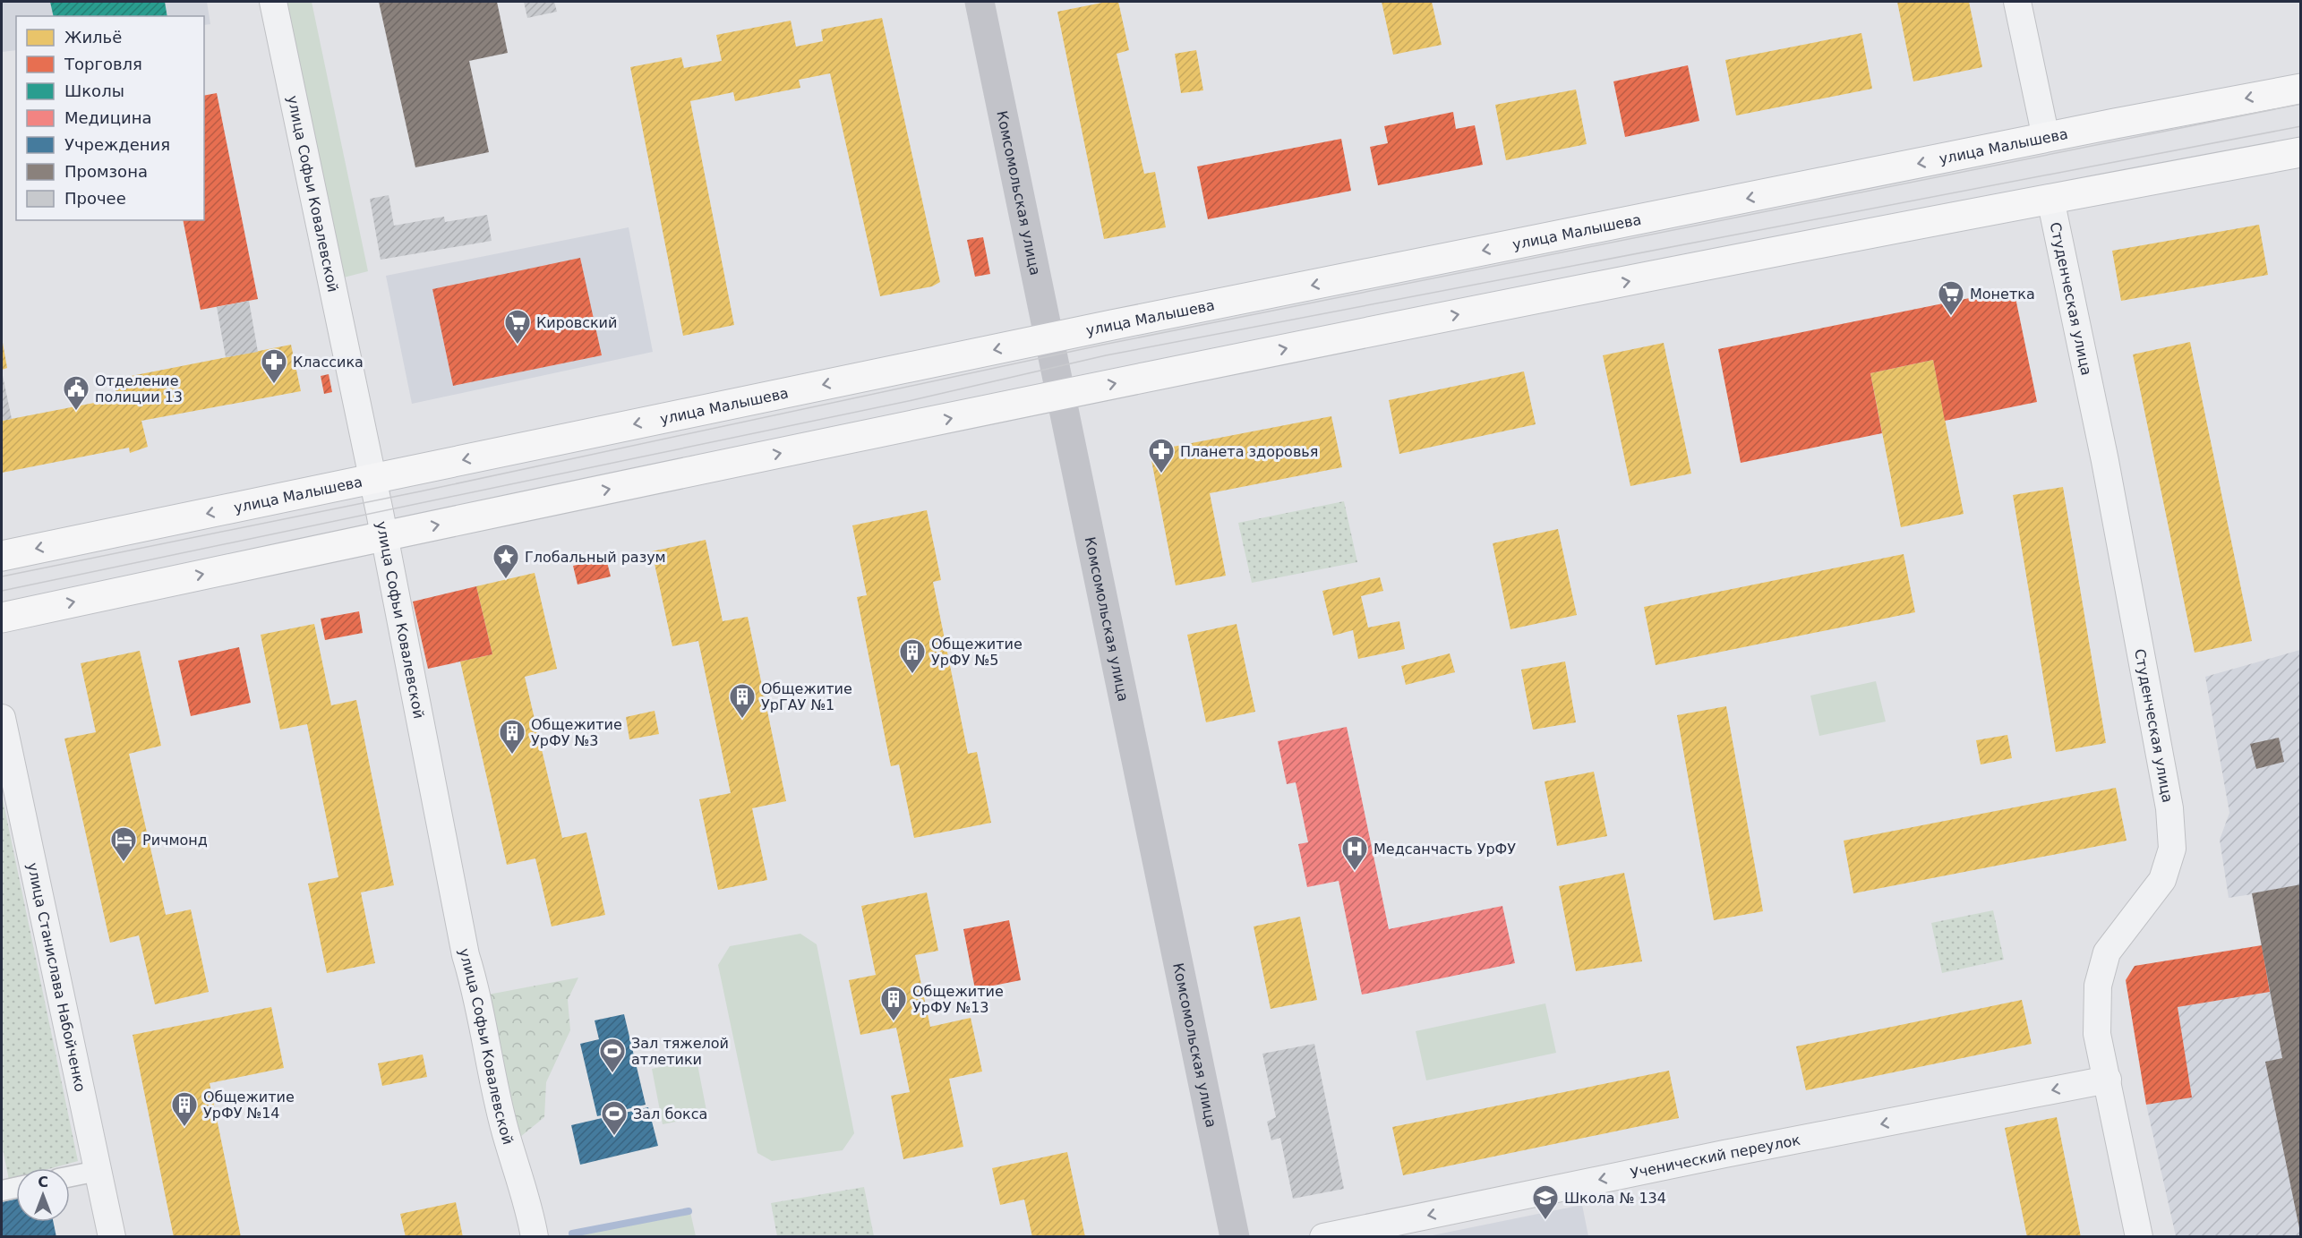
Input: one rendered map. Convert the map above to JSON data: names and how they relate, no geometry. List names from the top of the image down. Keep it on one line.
{"streets":{"main road":["улица Малышева","Комсомольская улица"],"street":["улица Софьи Ковалевской","Студенческая улица","улица Станислава Набойченко","Ученический переулок"]},"crossings":[["улица Малышева","Комсомольская улица"],["улица Малышева","улица Софьи Ковалевской"],["Студенческая улица","Ученический переулок"]],"one_way":["Ученический переулок"],"places":{"supermarket":["Монетка","Кировский"],"pharmacy":["Классика","Планета здоровья"],"public building":["Отделение полиции 13"],"place":["Глобальный разум"],"building":["Общежитие УрФУ №5","Общежитие УрГАУ №1","Общежитие УрФУ №3","Общежитие УрФУ №13","Общежитие УрФУ №14"],"hotel":["Ричмонд"],"hospital":["Медсанчасть УрФУ"],"sports":["Зал тяжелой атлетики","Зал бокса"],"school or university":["Школа № 134"]},"legend":["Жильё","Торговля","Школы","Медицина","Учреждения","Промзона","Прочее"],"north":"top"}
